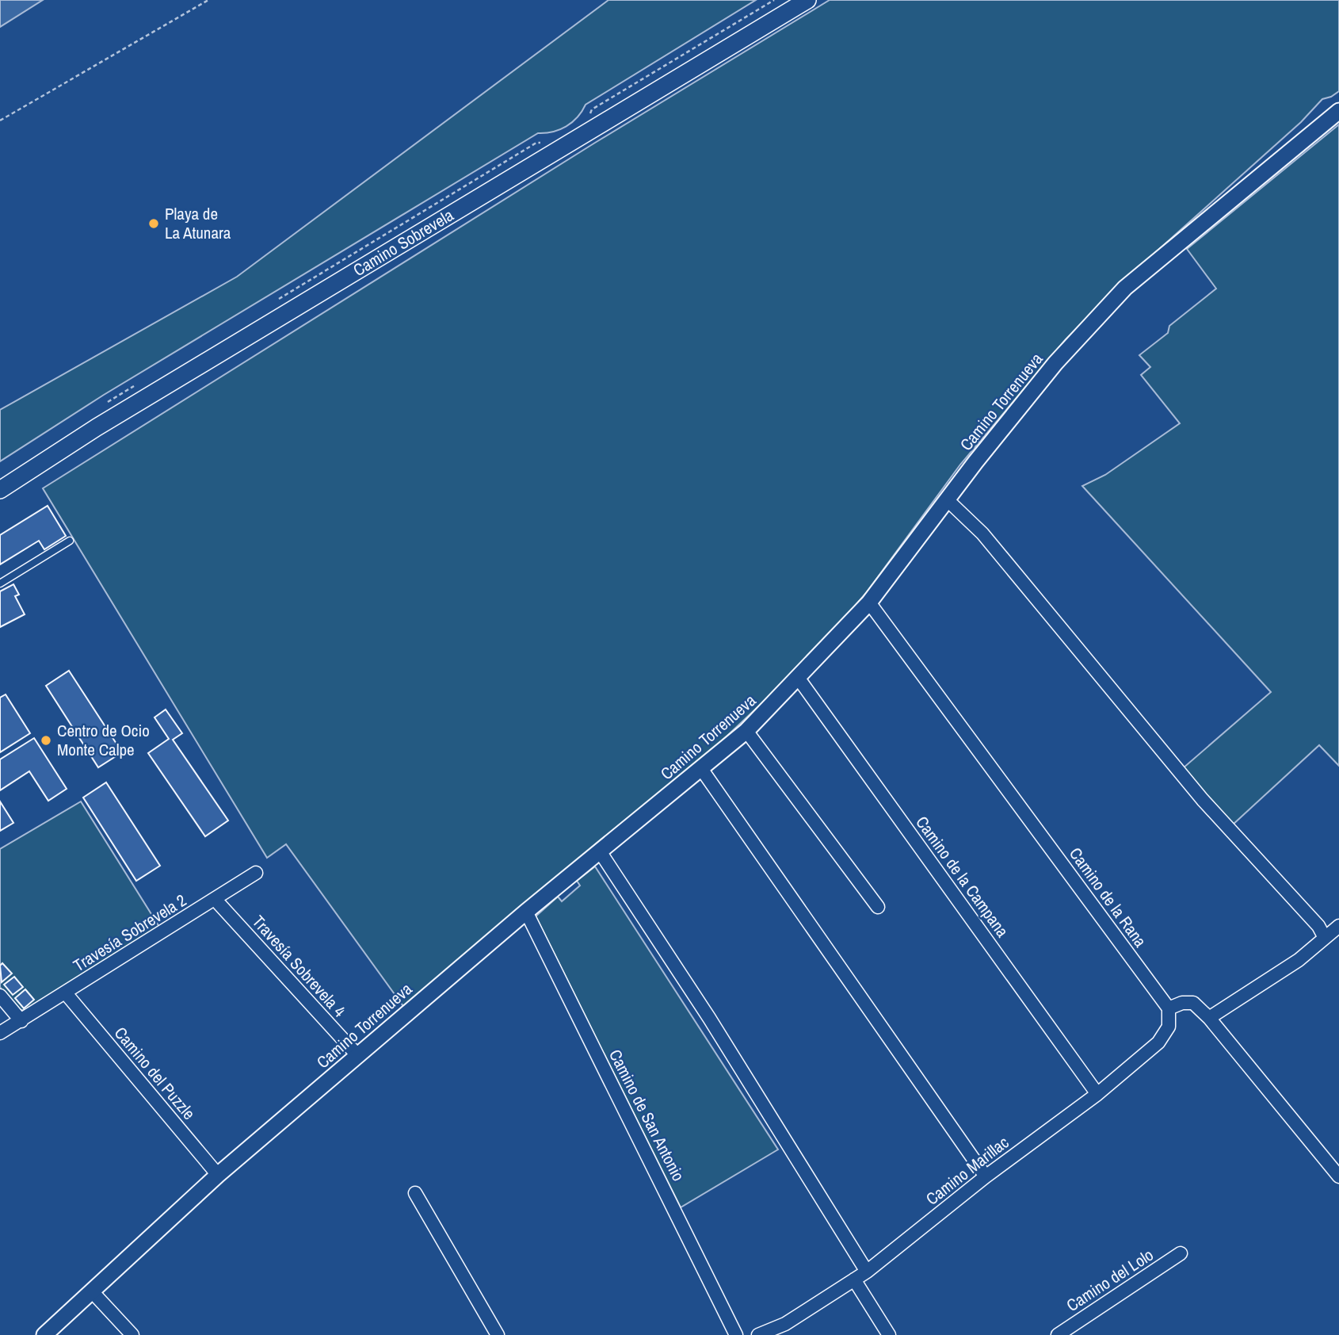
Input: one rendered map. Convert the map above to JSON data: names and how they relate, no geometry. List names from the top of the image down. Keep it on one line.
{"streets":{"main road":["Camino Sobrevela"],"street":["Camino Torrenueva","Camino de la Campana","Camino de la Rana","Travesía Sobrevela 2","Travesía Sobrevela 4","Camino del Puzzle","Camino de San Antonio","Camino Marillac","Camino del Lolo"]},"crossings":[["Camino Torrenueva","Camino de la Campana"],["Camino Torrenueva","Camino de la Rana"],["Camino Torrenueva","Travesía Sobrevela 4"],["Camino Torrenueva","Camino del Puzzle"],["Camino Torrenueva","Camino de San Antonio"],["Camino de la Campana","Camino Marillac"],["Camino de la Rana","Camino Marillac"],["Travesía Sobrevela 2","Travesía Sobrevela 4"],["Travesía Sobrevela 2","Camino del Puzzle"]],"places":["Playa de La Atunara","Centro de Ocio Monte Calpe"]}
